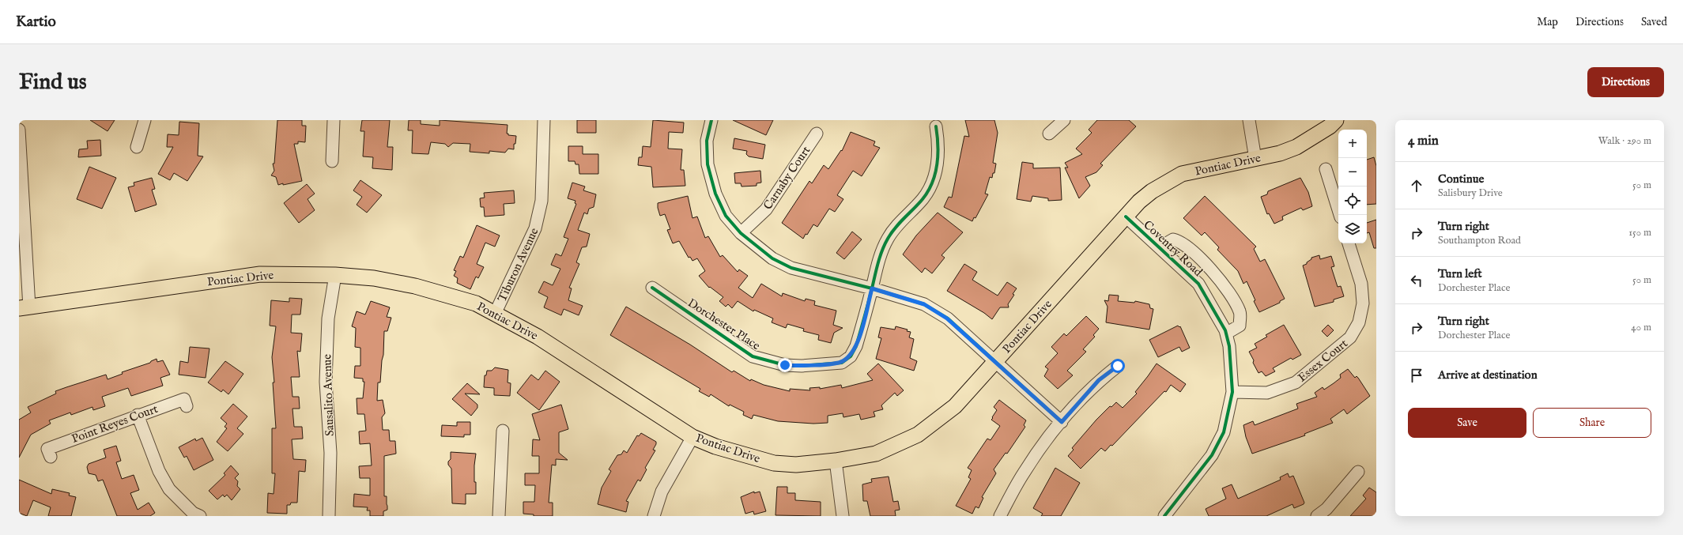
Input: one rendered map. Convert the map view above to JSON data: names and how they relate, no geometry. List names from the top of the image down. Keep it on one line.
{"streets":{"main road":["Pontiac Drive"],"street":["Carnaby Court","Coventry Road","Tiburon Avenue","Dorchester Place","Essex Court","Sausalito Avenue","Point Reyes Court"]},"crossings":[["Pontiac Drive","Coventry Road"],["Pontiac Drive","Tiburon Avenue"],["Pontiac Drive","Sausalito Avenue"],["Coventry Road","Essex Court"]],"page":{"header":"Kartio","nav":["Map","Directions","Saved"],"buttons":["Directions",["Save","Share"]],"title":"Find us","heading":["4 min","Walk · 290 m"],"map_buttons":["+","−"],"list":[["Continue","Salisbury Drive","50 m"],["Turn right","Southampton Road","150 m"],["Turn left","Dorchester Place","50 m"],["Turn right","Dorchester Place","40 m"],"Arrive at destination"]}}
